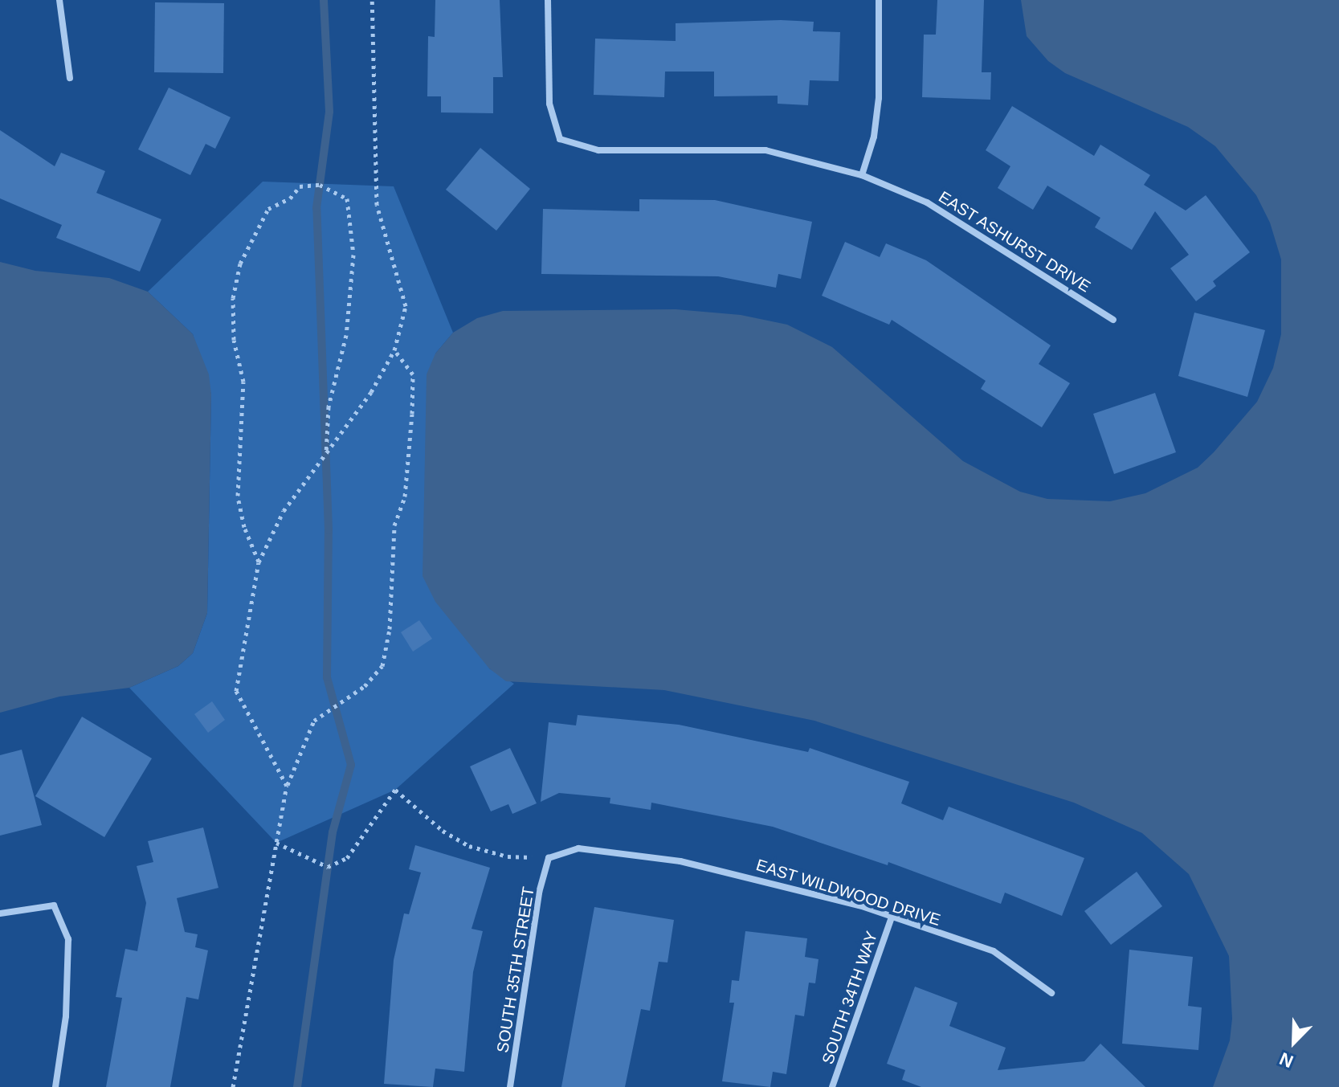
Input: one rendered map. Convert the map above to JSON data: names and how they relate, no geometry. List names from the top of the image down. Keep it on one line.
{"streets":{"street":["EAST ASHURST DRIVE","EAST WILDWOOD DRIVE","SOUTH 35TH STREET","SOUTH 34TH WAY"]},"crossings":[["EAST WILDWOOD DRIVE","SOUTH 35TH STREET"],["EAST WILDWOOD DRIVE","SOUTH 34TH WAY"]],"north":"bottom left"}
